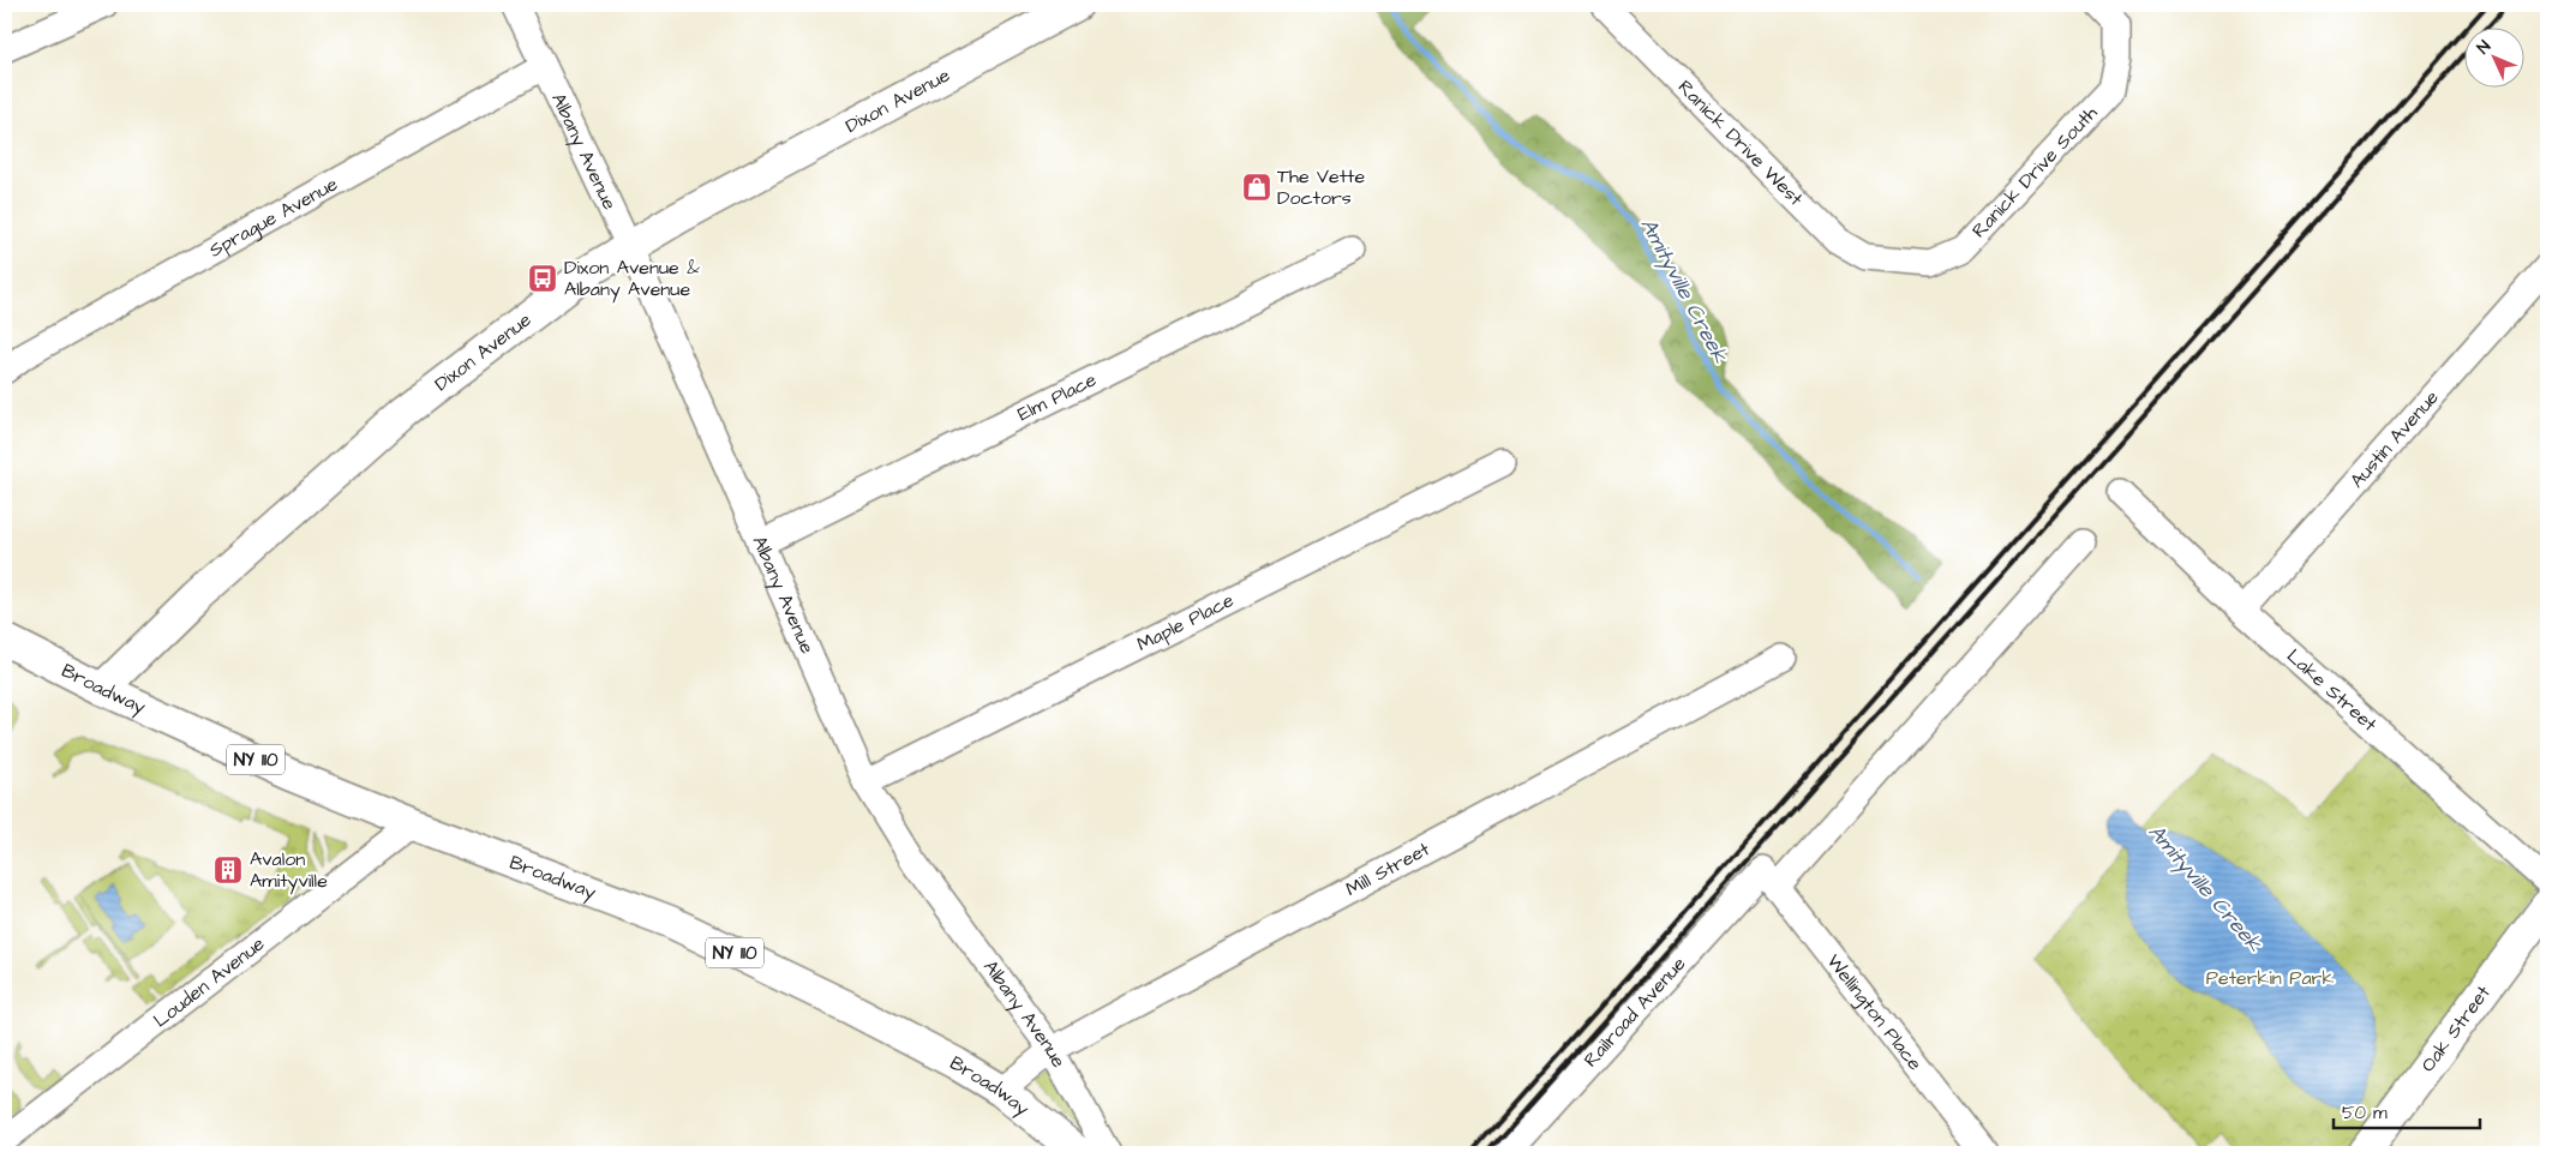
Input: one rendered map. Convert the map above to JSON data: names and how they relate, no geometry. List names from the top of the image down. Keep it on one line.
{"streets":{"main road":["Dixon Avenue","Broadway","NY 110","Oak Street"],"street":["Ranick Drive West","Albany Avenue","Ranick Drive South","Sprague Avenue","Elm Place","Austin Avenue","Maple Place","Lake Street","Mill Street","Louden Avenue","Railroad Avenue","Wellington Place"]},"crossings":[["Dixon Avenue","Albany Avenue"],["Dixon Avenue","Broadway"],["Ranick Drive West","Ranick Drive South"],["Albany Avenue","Sprague Avenue"],["Albany Avenue","Elm Place"],["Albany Avenue","Maple Place"],["Albany Avenue","Mill Street"],["Austin Avenue","Lake Street"],["Broadway","Mill Street"],["Broadway","Louden Avenue"],["Railroad Avenue","Wellington Place"]],"water":["Amityville Creek"],"parks":["Peterkin Park"],"places":{"shop":["The Vette Doctors"],"bus stop":["Dixon Avenue & Albany Avenue"],"building":["Avalon Amityville"]},"scale_bar":"50 m","north":"top left"}
